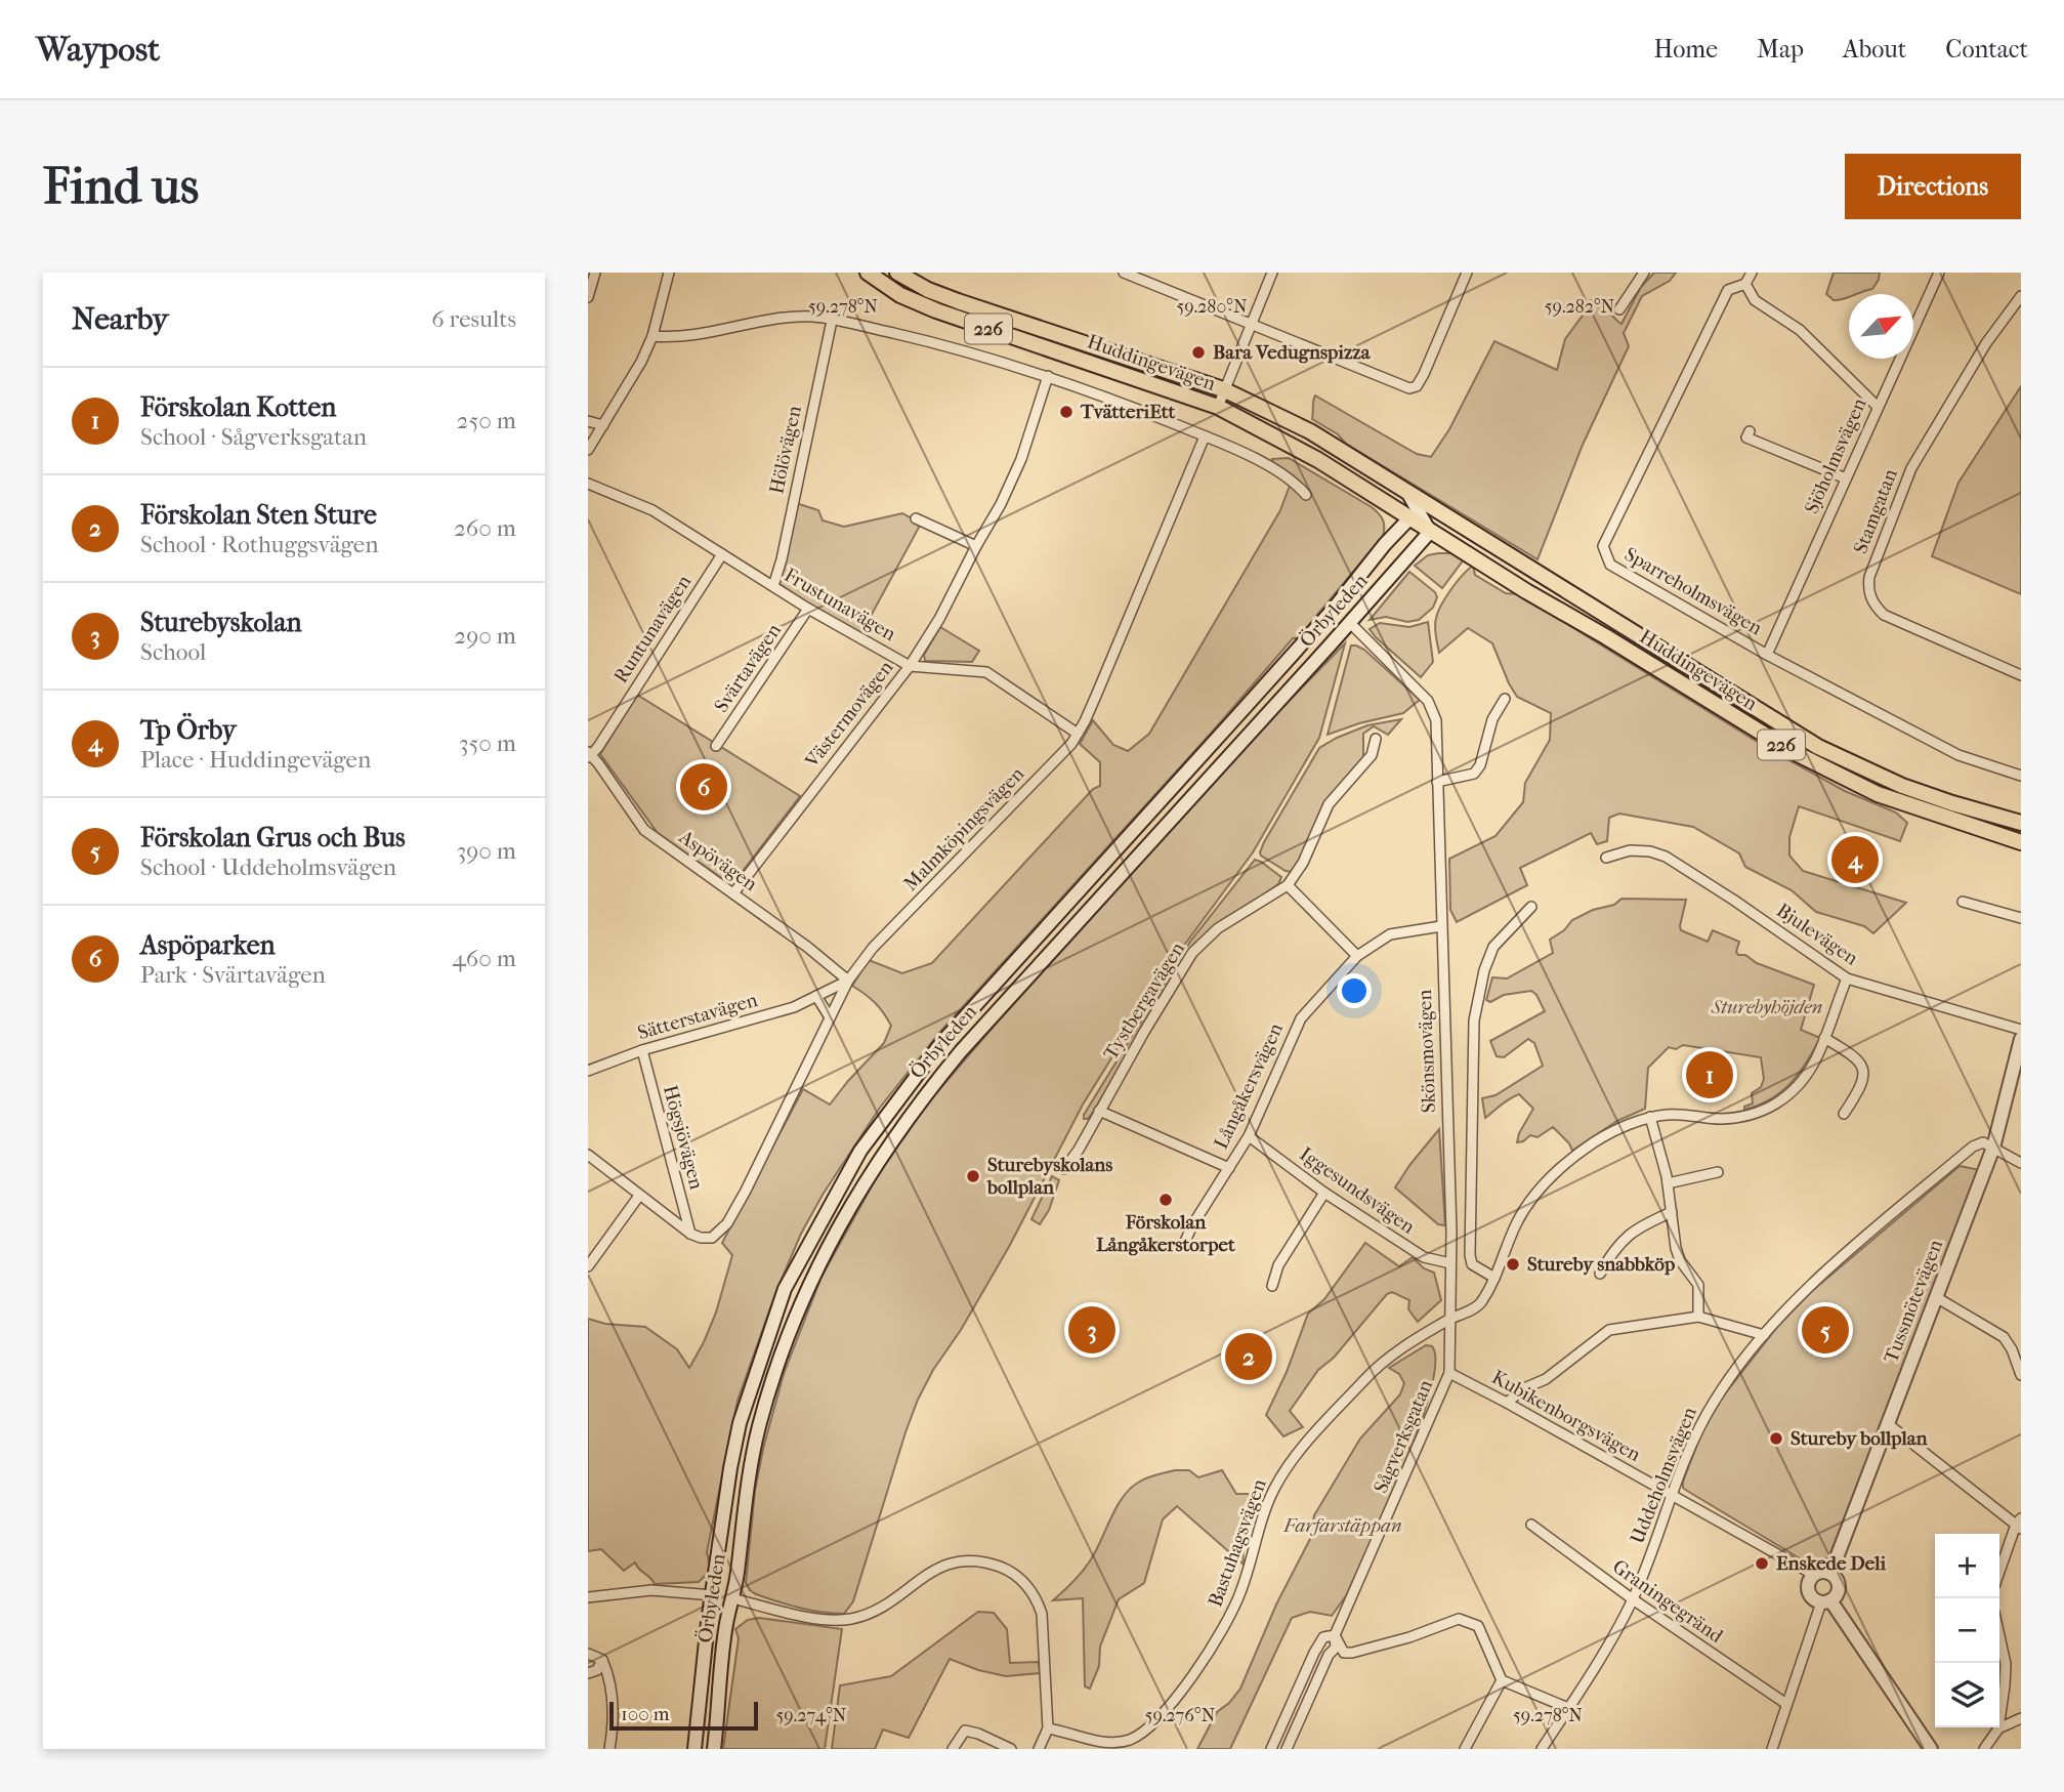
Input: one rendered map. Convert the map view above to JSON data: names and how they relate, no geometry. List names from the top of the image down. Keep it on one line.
{"streets":{"main road":["226","Huddingevägen","Örbyleden","Tussmötevägen"],"street":["Hölövägen","Sjöholmsvägen","Stamgatan","Sparreholmsvägen","Frustunavägen","Runtunavägen","Svärtavägen","Västermovägen","Malmköpingsvägen","Aspövägen","Bjulevägen","Tystbergavägen","Sätterstavägen","Skönsmovägen","Långåkersvägen","Högsjövägen","Iggesundsvägen","Kubikenborgsvägen","Sågverksgatan","Uddeholmsvägen","Bastuhagsvägen","Graningegränd"]},"crossings":[["Huddingevägen","Örbyleden"],["Hölövägen","Frustunavägen"],["Sjöholmsvägen","Sparreholmsvägen"],["Frustunavägen","Runtunavägen"],["Frustunavägen","Svärtavägen"],["Frustunavägen","Västermovägen"],["Frustunavägen","Malmköpingsvägen"],["Örbyleden","Skönsmovägen"],["Runtunavägen","Aspövägen"],["Västermovägen","Aspövägen"],["Malmköpingsvägen","Aspövägen"],["Malmköpingsvägen","Sätterstavägen"],["Malmköpingsvägen","Högsjövägen"],["Aspövägen","Sätterstavägen"],["Sätterstavägen","Högsjövägen"],["Skönsmovägen","Långåkersvägen"],["Skönsmovägen","Iggesundsvägen"],["Skönsmovägen","Sågverksgatan"],["Skönsmovägen","Bastuhagsvägen"],["Långåkersvägen","Iggesundsvägen"],["Tussmötevägen","Kubikenborgsvägen"],["Tussmötevägen","Uddeholmsvägen"],["Kubikenborgsvägen","Sågverksgatan"],["Kubikenborgsvägen","Uddeholmsvägen"],["Sågverksgatan","Bastuhagsvägen"],["Uddeholmsvägen","Graningegränd"]],"parks":["Sturebyhöjden","Farfarstäppan"],"places":["Bara Vedugnspizza","TvätteriEtt","Sturebyskolans bollplan","Förskolan Långåkerstorpet","Stureby snabbköp","Stureby bollplan","Enskede Deli"],"scale_bar":"100 m","north":"top right","page":{"header":"Waypost","nav":["Home","Map","About","Contact"],"buttons":"Directions","title":"Find us","heading":["Nearby","6 results"],"list":[{"mark":"1","name":"Förskolan Kotten","note":"School · Sågverksgatan","value":"250 m"},{"mark":"2","name":"Förskolan Sten Sture","note":"School · Rothuggsvägen","value":"260 m"},{"mark":"3","name":"Sturebyskolan","note":"School","value":"290 m"},{"mark":"4","name":"Tp Örby","note":"Place · Huddingevägen","value":"350 m"},{"mark":"5","name":"Förskolan Grus och Bus","note":"School · Uddeholmsvägen","value":"390 m"},{"mark":"6","name":"Aspöparken","note":"Park · Svärtavägen","value":"460 m"}],"pins":["6","4","1","3","5","2"],"map_buttons":["+","−"],"scale":"100 m"},"coordinates":["59.278°N","59.280°N","59.282°N","59.274°N","59.276°N"]}
